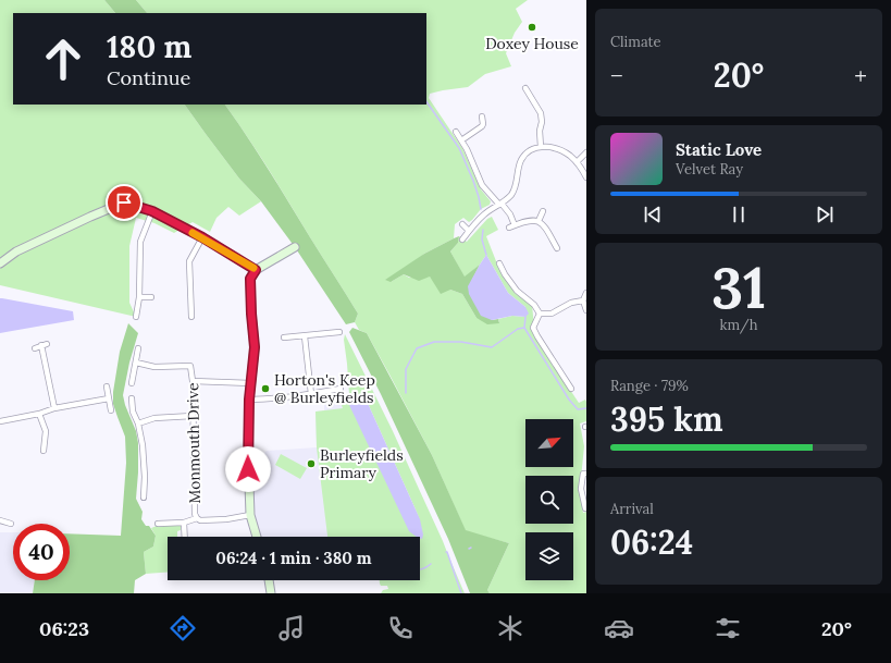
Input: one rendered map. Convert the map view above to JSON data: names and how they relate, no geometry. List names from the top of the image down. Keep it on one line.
{"streets":{"street":["Monmouth Drive"]},"places":["Doxey House","Horton's Keep @ Burleyfields","Burleyfields Primary"],"north":"top right","page":{"tile":["Climate",["31","km/h"],["Range · 79%","395 km"],["Arrival","06:24"]],"turn":["180 m","Continue"],"heat":["−","20°","+"],"song":["Static Love","Velvet Ray"],"limit":"40","trip":"06:24 · 1 min · 380 m","tabs":["06:23","20°"]}}
